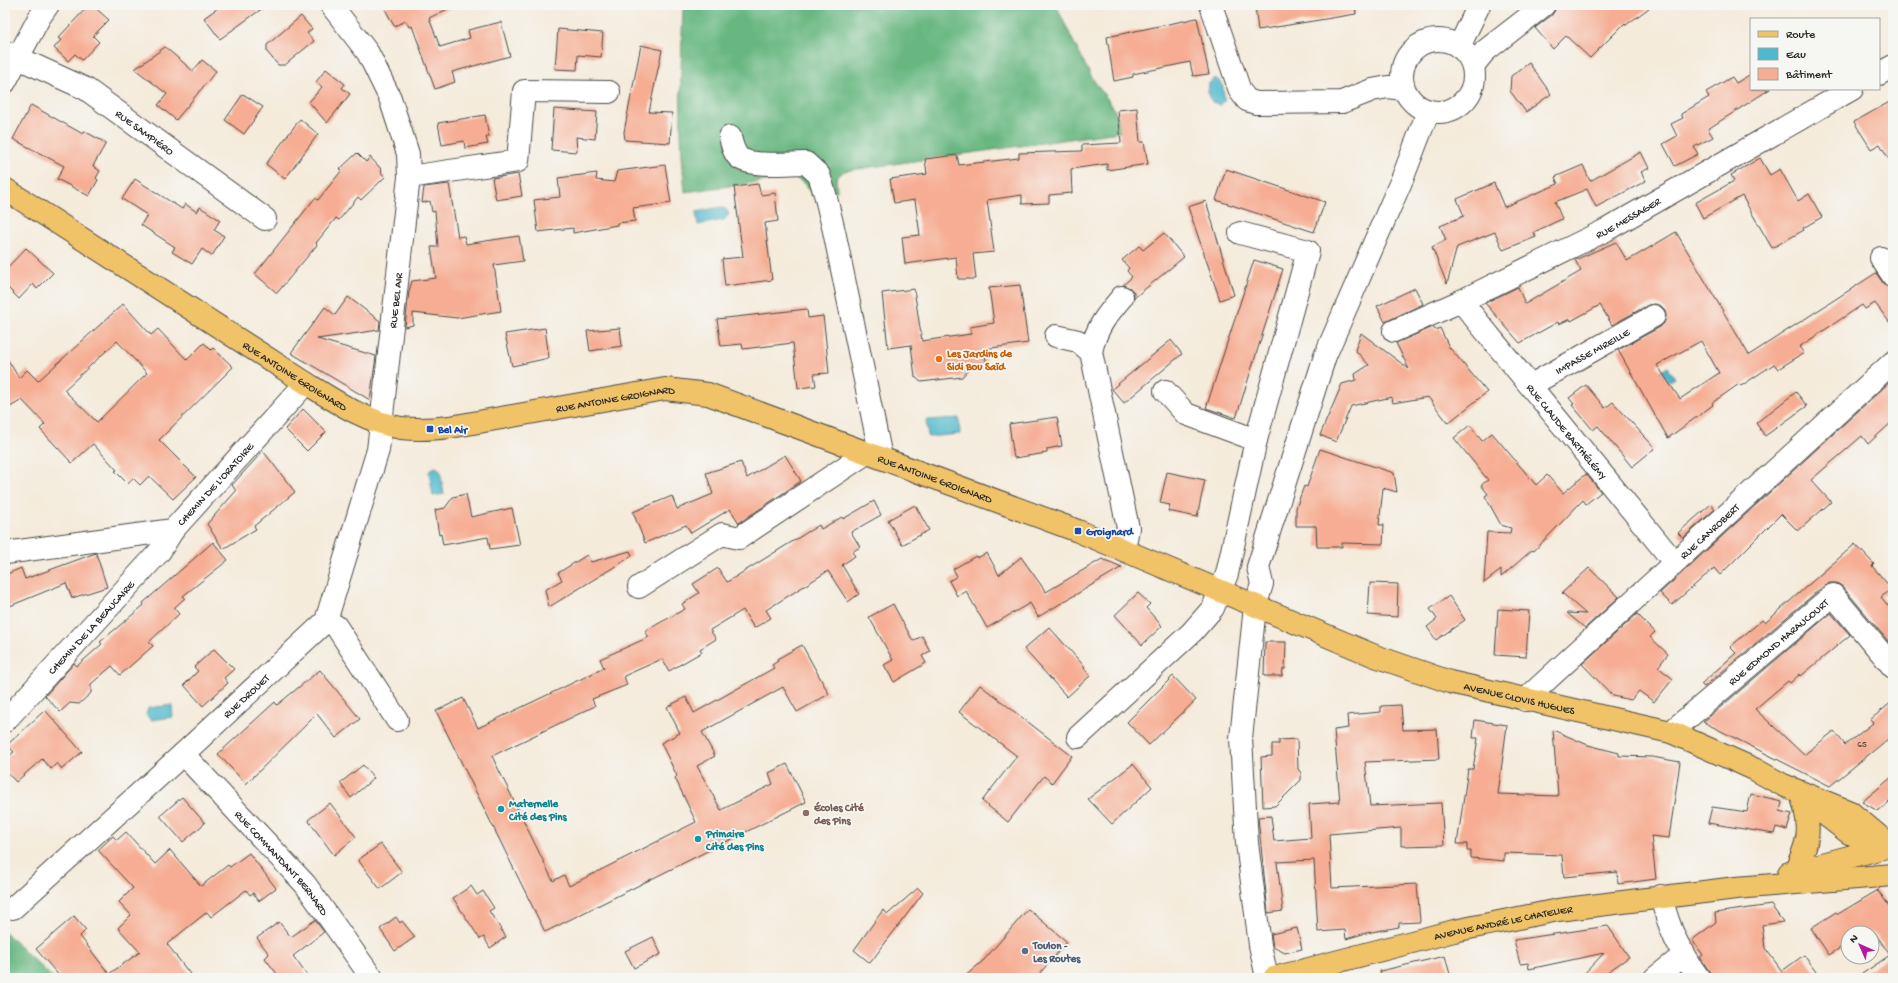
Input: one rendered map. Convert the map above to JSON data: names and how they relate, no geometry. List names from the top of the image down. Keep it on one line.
{"streets":{"main road":["RUE ANTOINE GROIGNARD","AVENUE CLOVIS HUGUES","AVENUE ANDRÉ LE CHATELIER"],"street":["RUE SAMPIÉRO","RUE MESSAGER","RUE BEL AIR","IMPASSE MIREILLE","RUE CLAUDE BARTHÉLÉMY","CHEMIN DE L'ORATOIRE","RUE CANROBERT","CHEMIN DE LA BEAUCAIRE","RUE EDMOND HARAUCOURT","RUE DROUET","RUE COMMANDANT BERNARD"]},"crossings":[["RUE MESSAGER","RUE CLAUDE BARTHÉLÉMY"],["RUE BEL AIR","RUE ANTOINE GROIGNARD"],["IMPASSE MIREILLE","RUE CLAUDE BARTHÉLÉMY"],["RUE ANTOINE GROIGNARD","CHEMIN DE L'ORATOIRE"],["RUE ANTOINE GROIGNARD","AVENUE CLOVIS HUGUES"],["RUE CLAUDE BARTHÉLÉMY","RUE CANROBERT"],["CHEMIN DE L'ORATOIRE","CHEMIN DE LA BEAUCAIRE"],["RUE CANROBERT","AVENUE CLOVIS HUGUES"],["RUE EDMOND HARAUCOURT","AVENUE CLOVIS HUGUES"],["RUE DROUET","RUE COMMANDANT BERNARD"],["AVENUE CLOVIS HUGUES","AVENUE ANDRÉ LE CHATELIER"]],"places":{"other":["Les Jardins de Sidi Bou Saïd","Maternelle Cité des Pins","Écoles Cité des Pins","Primaire Cité des Pins","Toulon - Les Routes"],"transit":["Bel Air","Groignard"]},"house_numbers":["65"],"legend":["Route","Eau","Bâtiment"],"north":"top left"}
